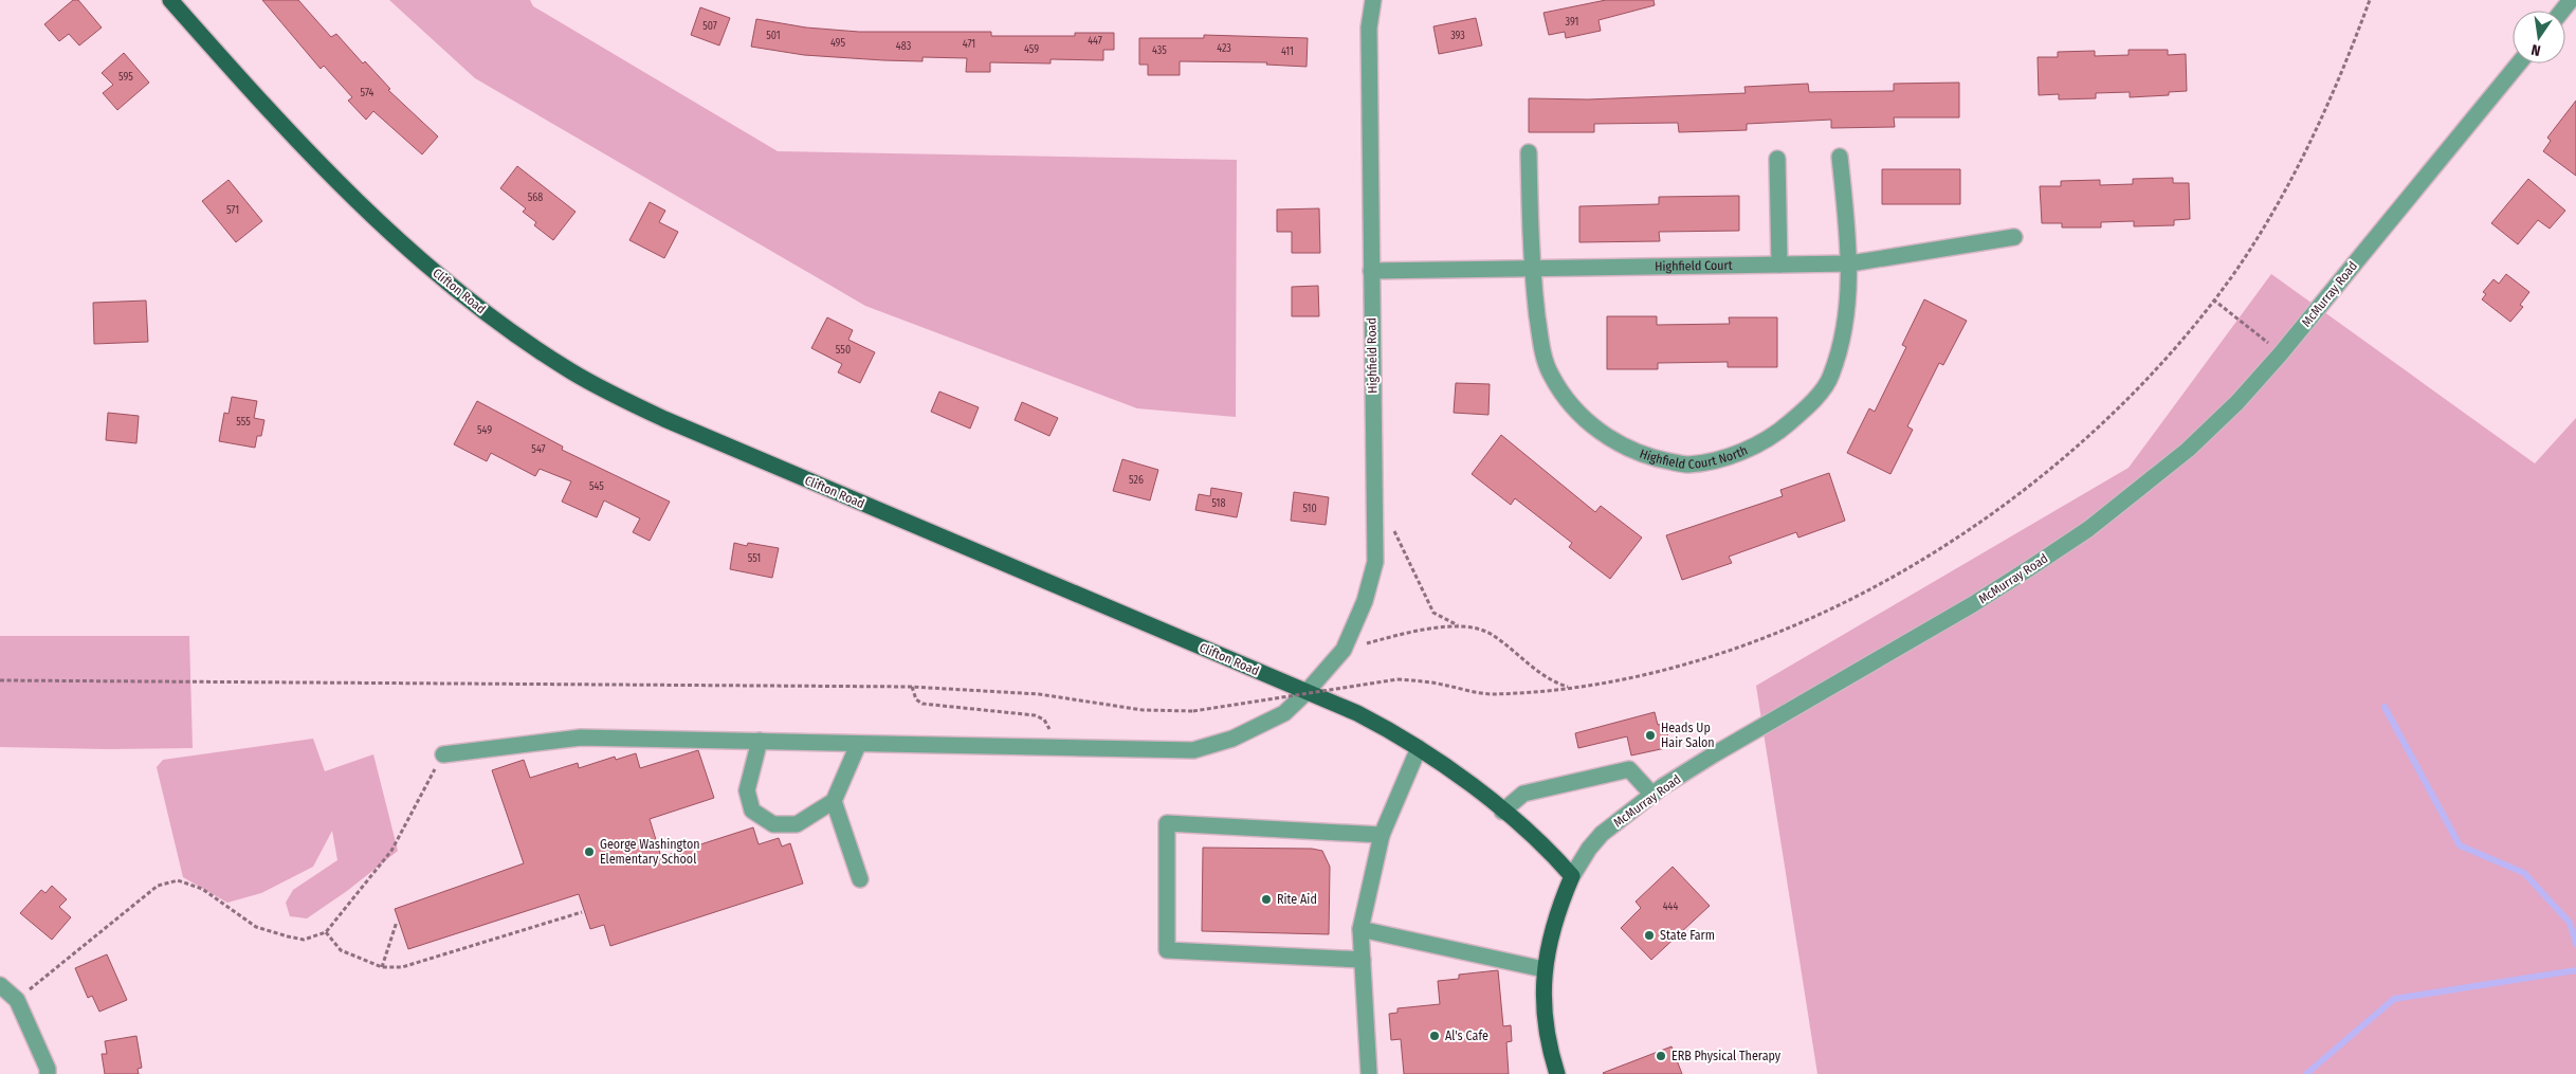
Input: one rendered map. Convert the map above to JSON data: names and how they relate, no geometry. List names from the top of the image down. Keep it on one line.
{"streets":{"main road":["Clifton Road","McMurray Road"],"street":["Highfield Court","Highfield Road","Highfield Court North"]},"crossings":[["Highfield Court","Highfield Road"],["Highfield Court","Highfield Court North"],["Clifton Road","McMurray Road"],["Clifton Road","Highfield Road"]],"places":["Heads Up Hair Salon","George Washington Elementary School","Rite Aid","State Farm","Al's Cafe","ERB Physical Therapy"],"house_numbers":["391","507","501","393","447","495","471","483","423","459","435","411","595","574","568","571","550","555","549","547","526","545","518","510","551","444"],"north":"bottom"}
